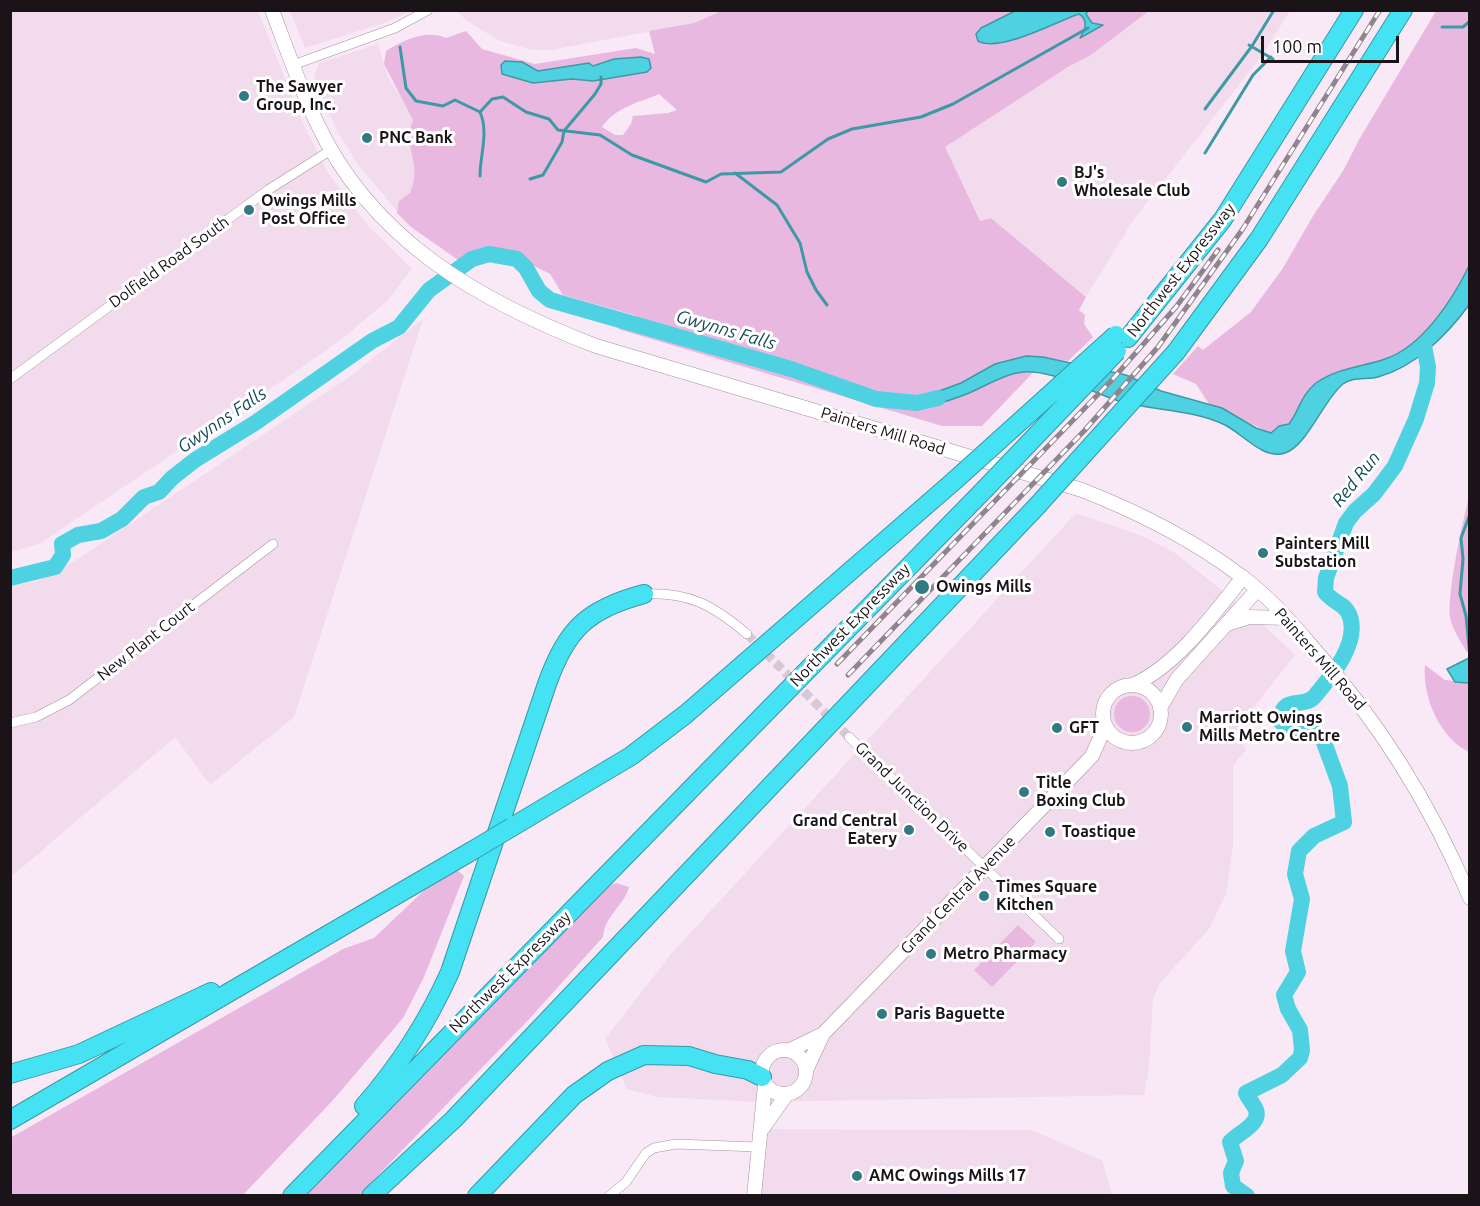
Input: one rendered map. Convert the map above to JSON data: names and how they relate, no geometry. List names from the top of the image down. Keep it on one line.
{"streets":{"highway":["Northwest Expressway"],"main road":["Painters Mill Road","Grand Central Avenue"],"street":["Dolfield Road South","New Plant Court","Grand Junction Drive"]},"crossings":[["Dolfield Road South","Painters Mill Road"],["Painters Mill Road","Grand Central Avenue"],["Grand Junction Drive","Grand Central Avenue"]],"water":["Gwynns Falls","Red Run"],"places":["The Sawyer Group, Inc.","PNC Bank","BJ's Wholesale Club","Owings Mills Post Office","Painters Mill Substation","Owings Mills","Marriott Owings Mills Metro Centre","GFT","Title Boxing Club","Grand Central Eatery","Toastique","Times Square Kitchen","Metro Pharmacy","Paris Baguette","AMC Owings Mills 17"],"scale_bar":"100 m"}
